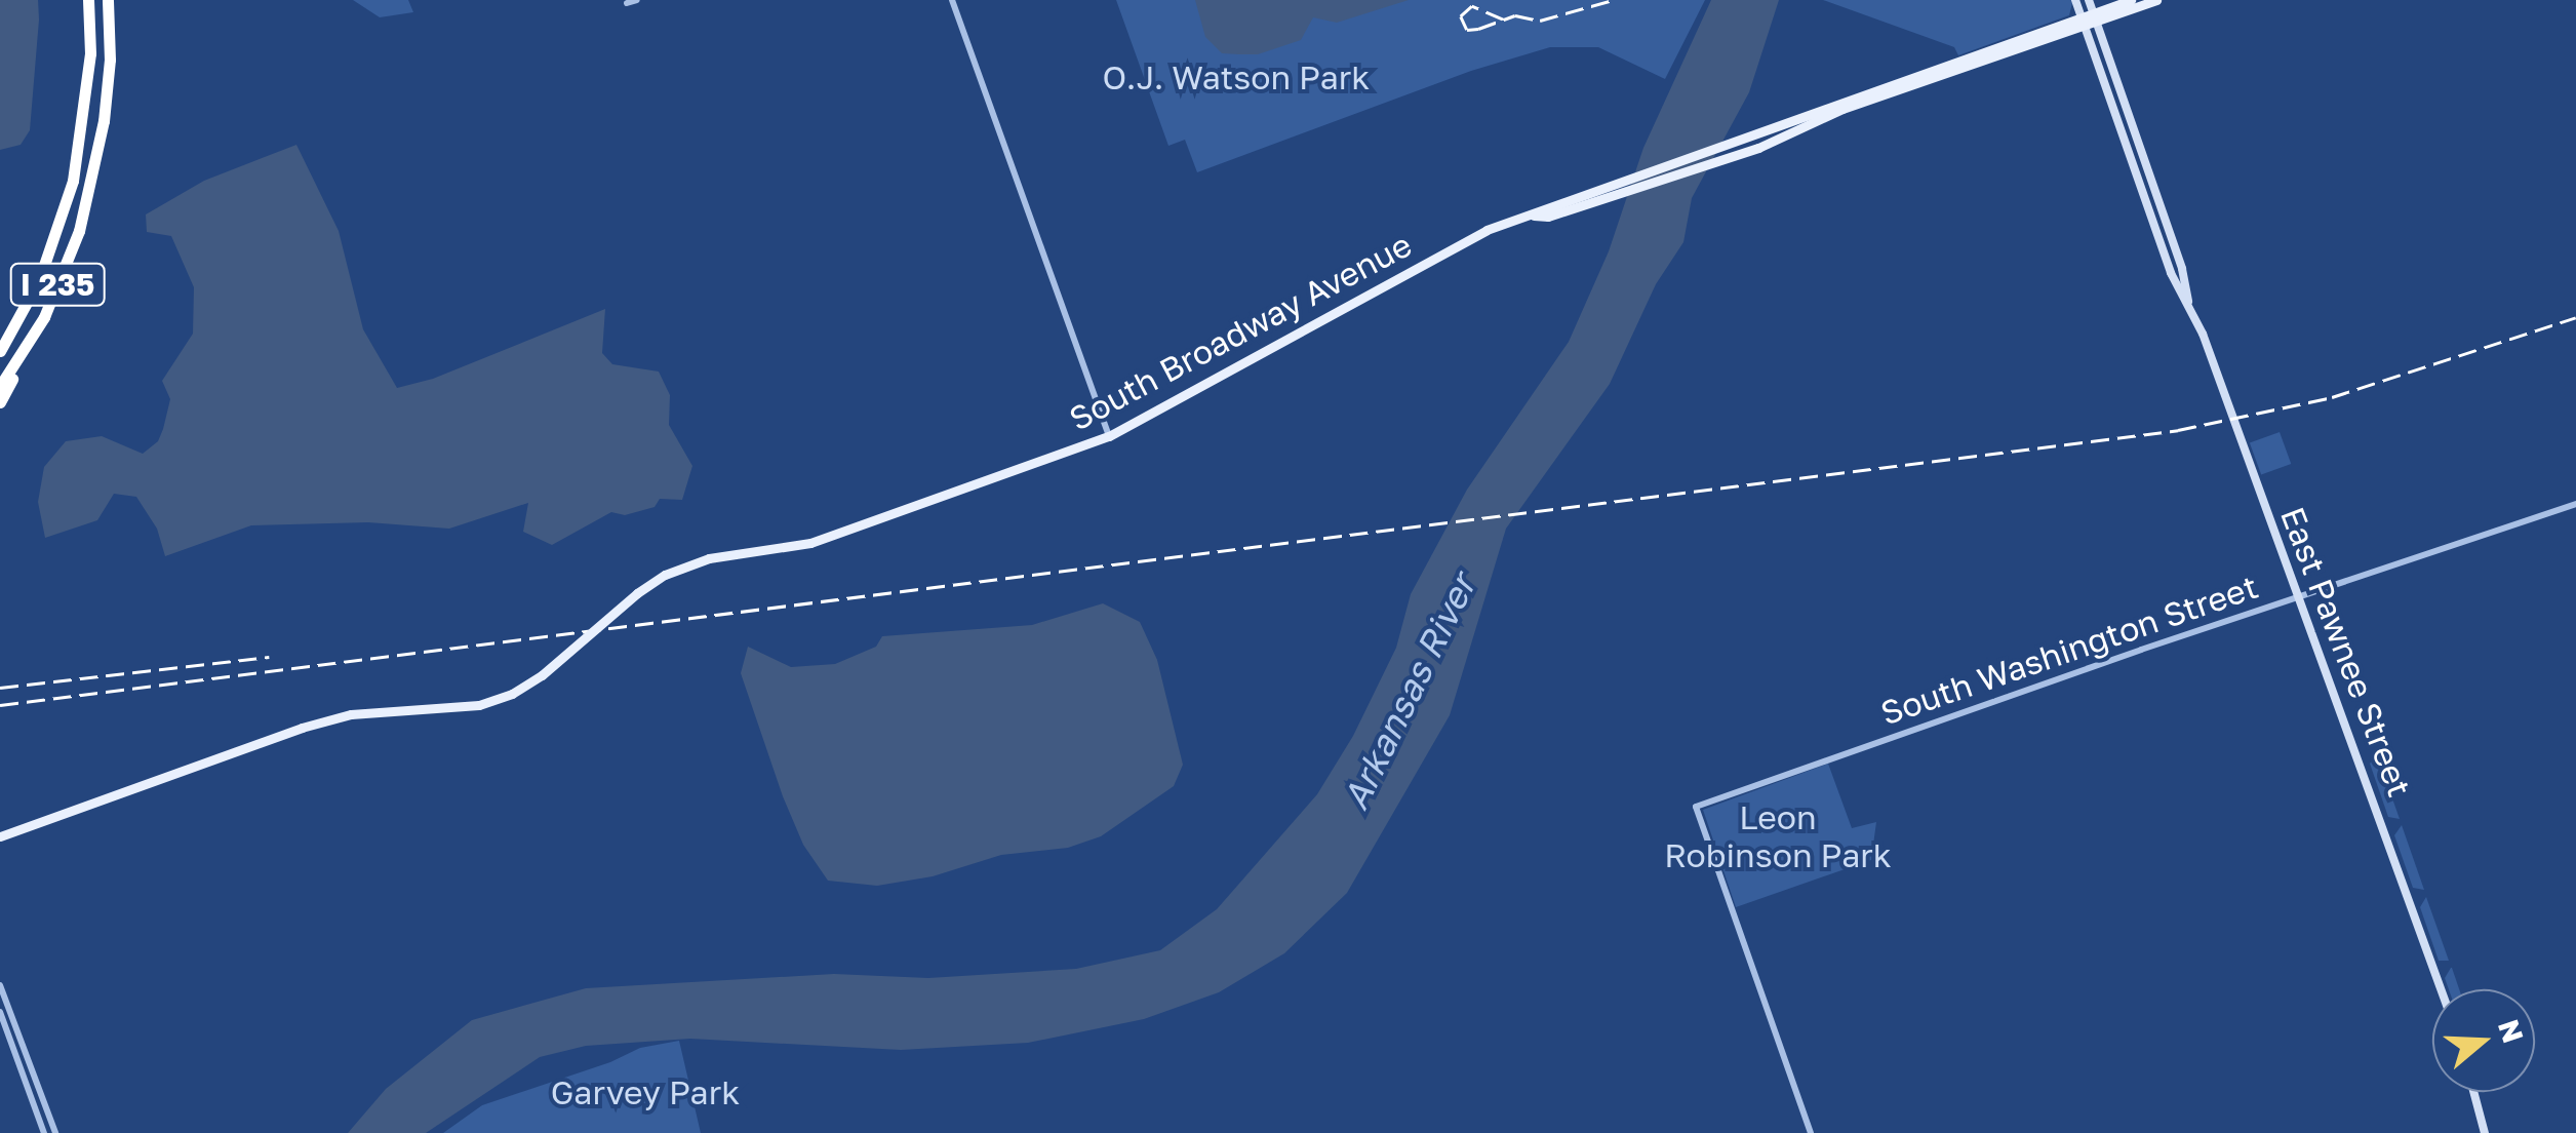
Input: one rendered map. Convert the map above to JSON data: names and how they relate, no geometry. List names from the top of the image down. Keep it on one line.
{"streets":{"highway":["I 235"],"main road":["South Broadway Avenue","East Pawnee Street"],"street":["South Washington Street"]},"crossings":[["South Broadway Avenue","East Pawnee Street"],["South Washington Street","East Pawnee Street"]],"water":["Arkansas River"],"parks":["O.J. Watson Park","Leon Robinson Park","Garvey Park"],"north":"right"}
